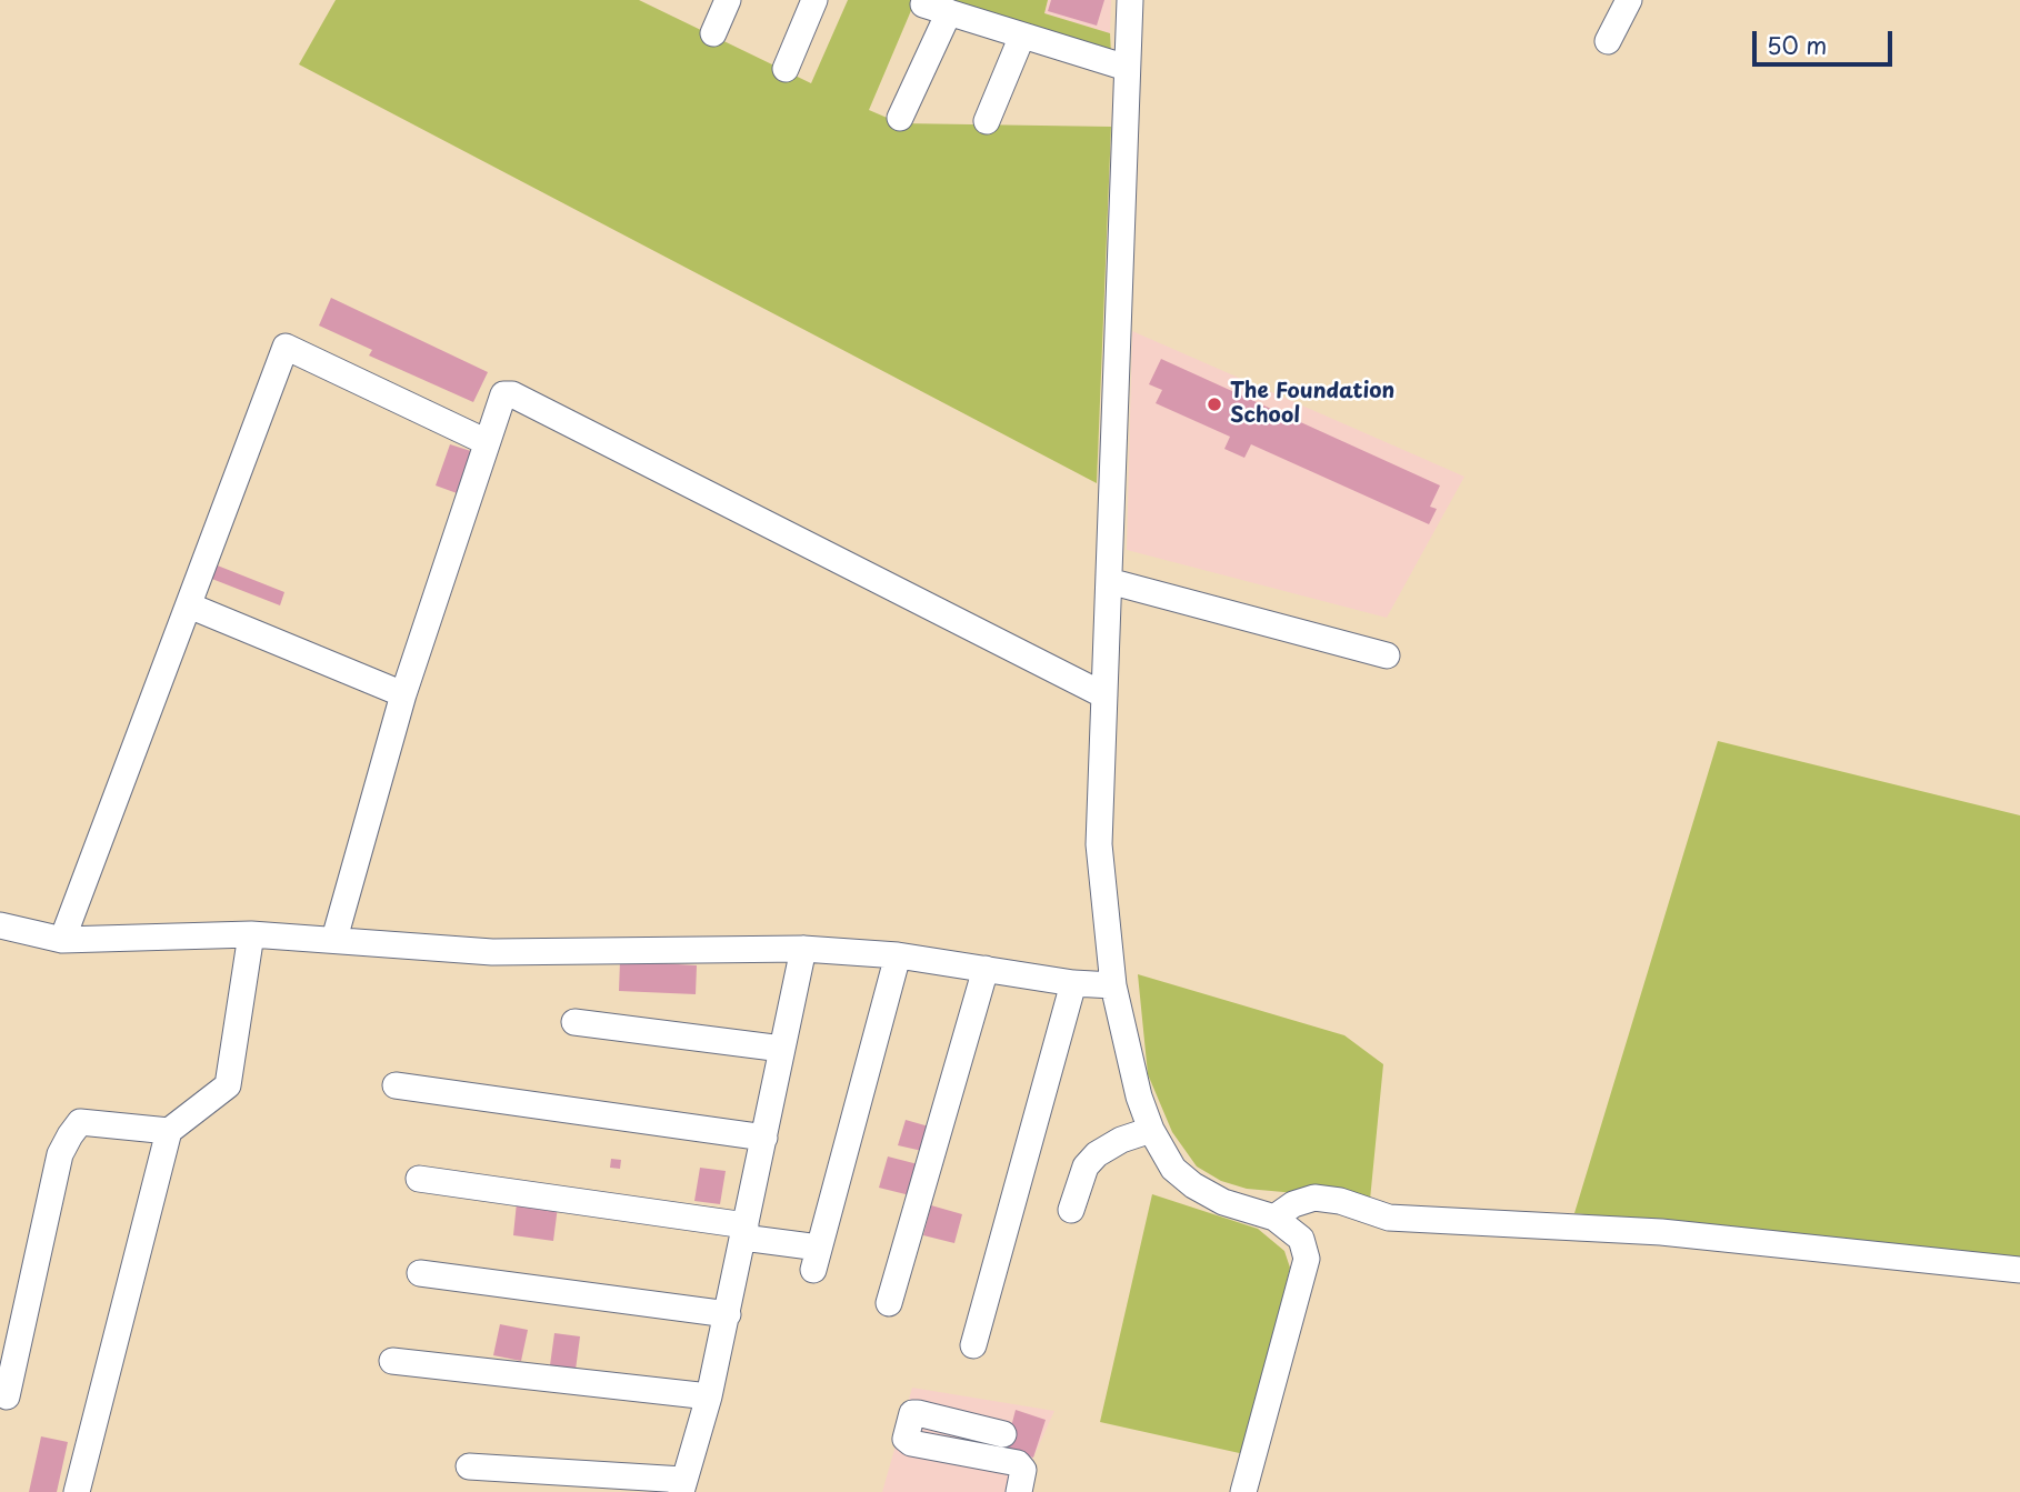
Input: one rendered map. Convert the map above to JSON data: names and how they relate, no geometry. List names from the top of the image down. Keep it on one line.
{"places":["The Foundation School"],"scale_bar":"50 m"}
